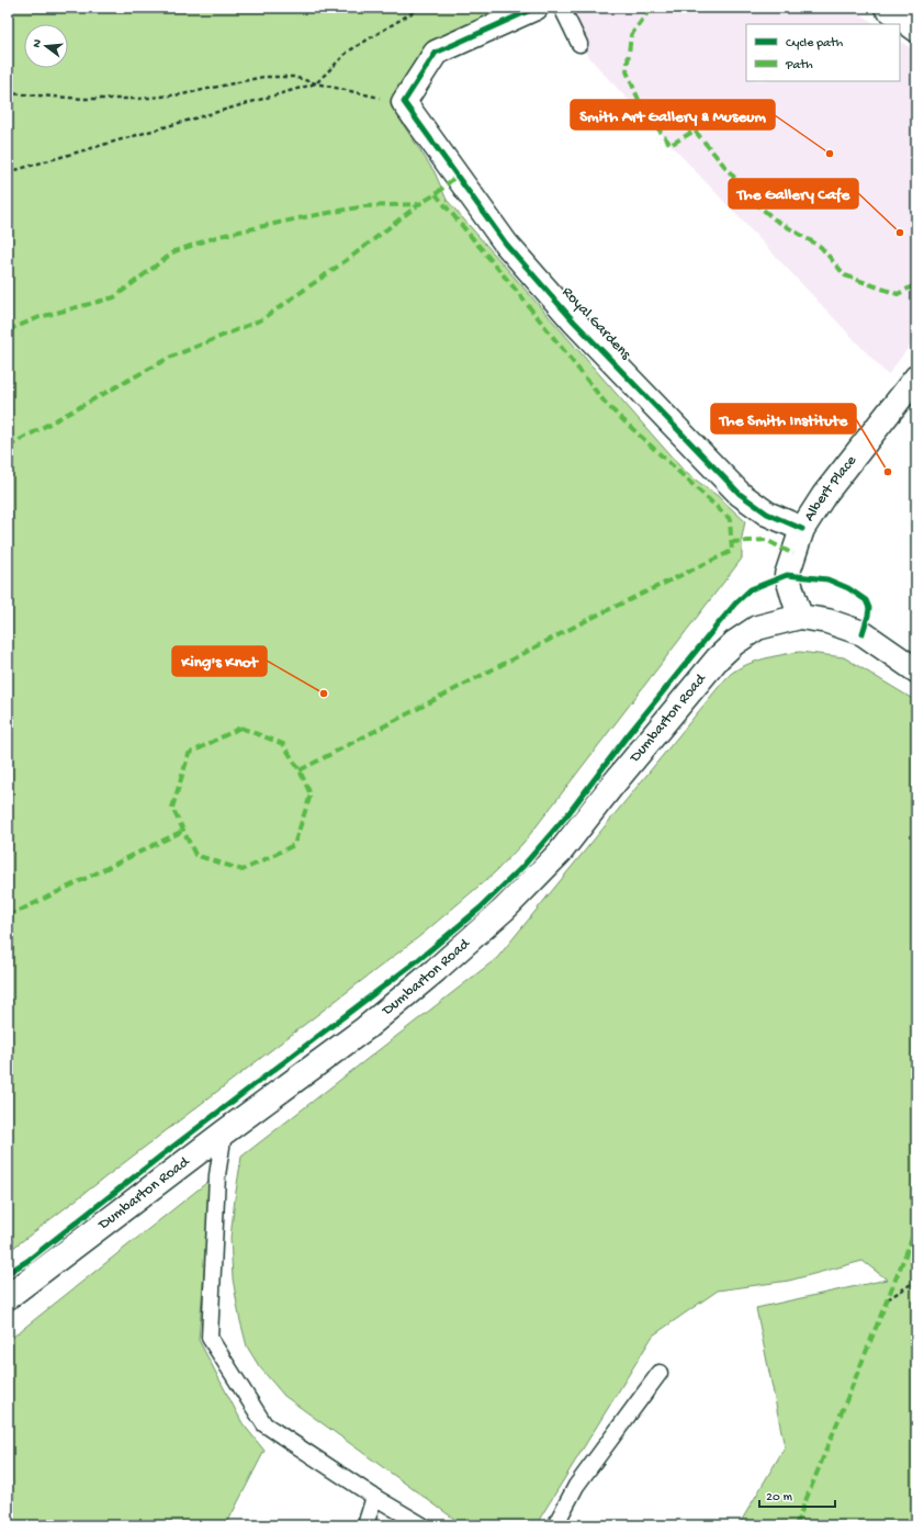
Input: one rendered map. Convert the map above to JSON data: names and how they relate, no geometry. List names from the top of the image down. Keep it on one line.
{"streets":{"main road":["Royal Gardens","Albert Place","Dumbarton Road"]},"crossings":[["Royal Gardens","Albert Place"],["Albert Place","Dumbarton Road"]],"places":["Smith Art Gallery & Museum","The Gallery Cafe","The Smith Institute","King's Knot"],"legend":["Cycle path","Path"],"scale_bar":"20 m","north":"left"}
